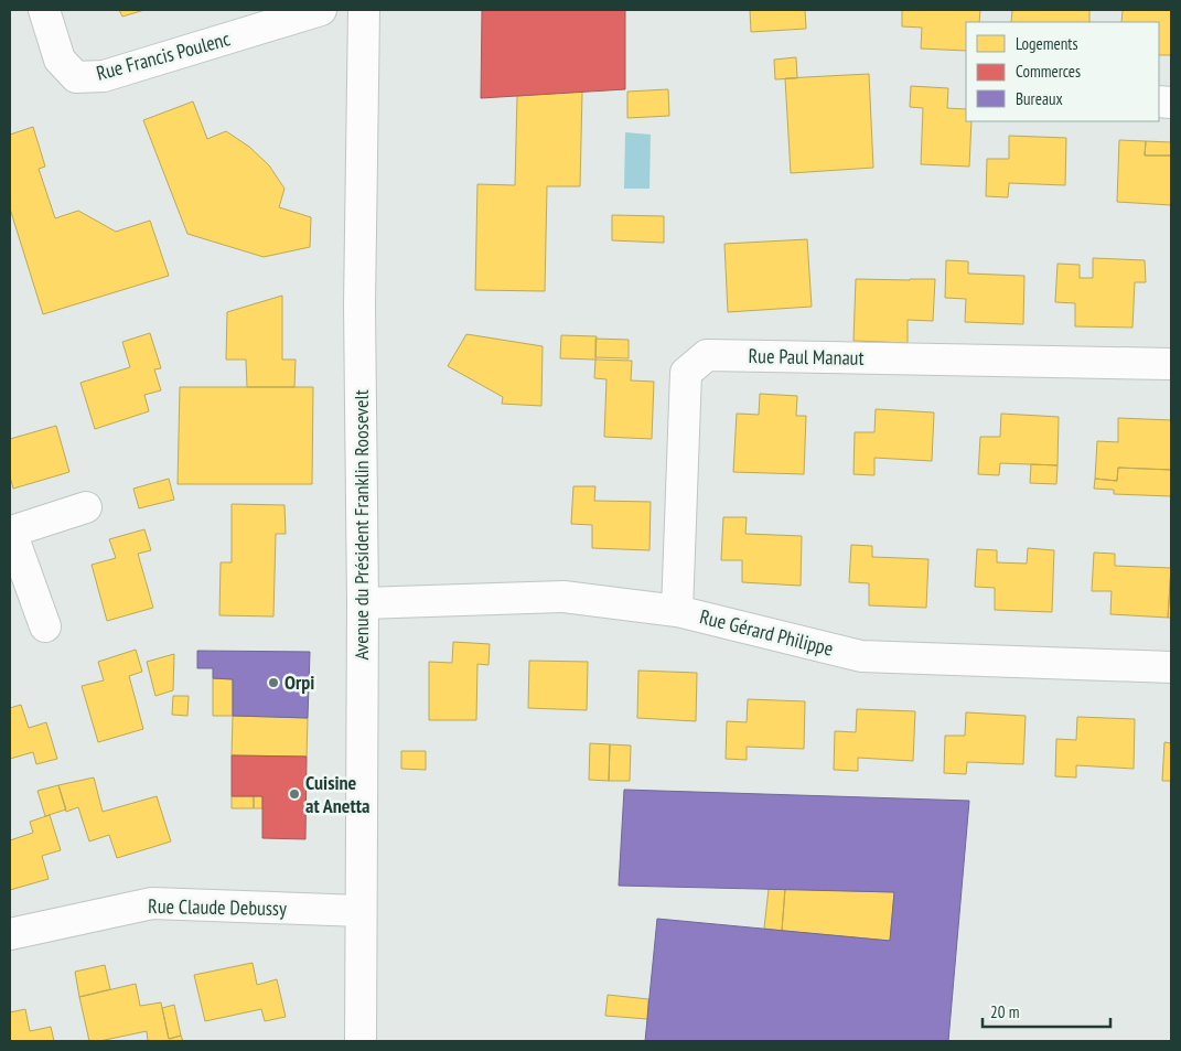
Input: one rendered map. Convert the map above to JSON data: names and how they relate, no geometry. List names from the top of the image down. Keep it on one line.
{"streets":{"street":["Rue Francis Poulenc","Rue Paul Manaut","Avenue du Président Franklin Roosevelt","Rue Gérard Philippe","Rue Claude Debussy"]},"crossings":[["Rue Paul Manaut","Rue Gérard Philippe"],["Avenue du Président Franklin Roosevelt","Rue Gérard Philippe"],["Avenue du Président Franklin Roosevelt","Rue Claude Debussy"]],"places":["Orpi","Cuisine at Anetta"],"legend":["Logements","Commerces","Bureaux"],"scale_bar":"20 m"}
